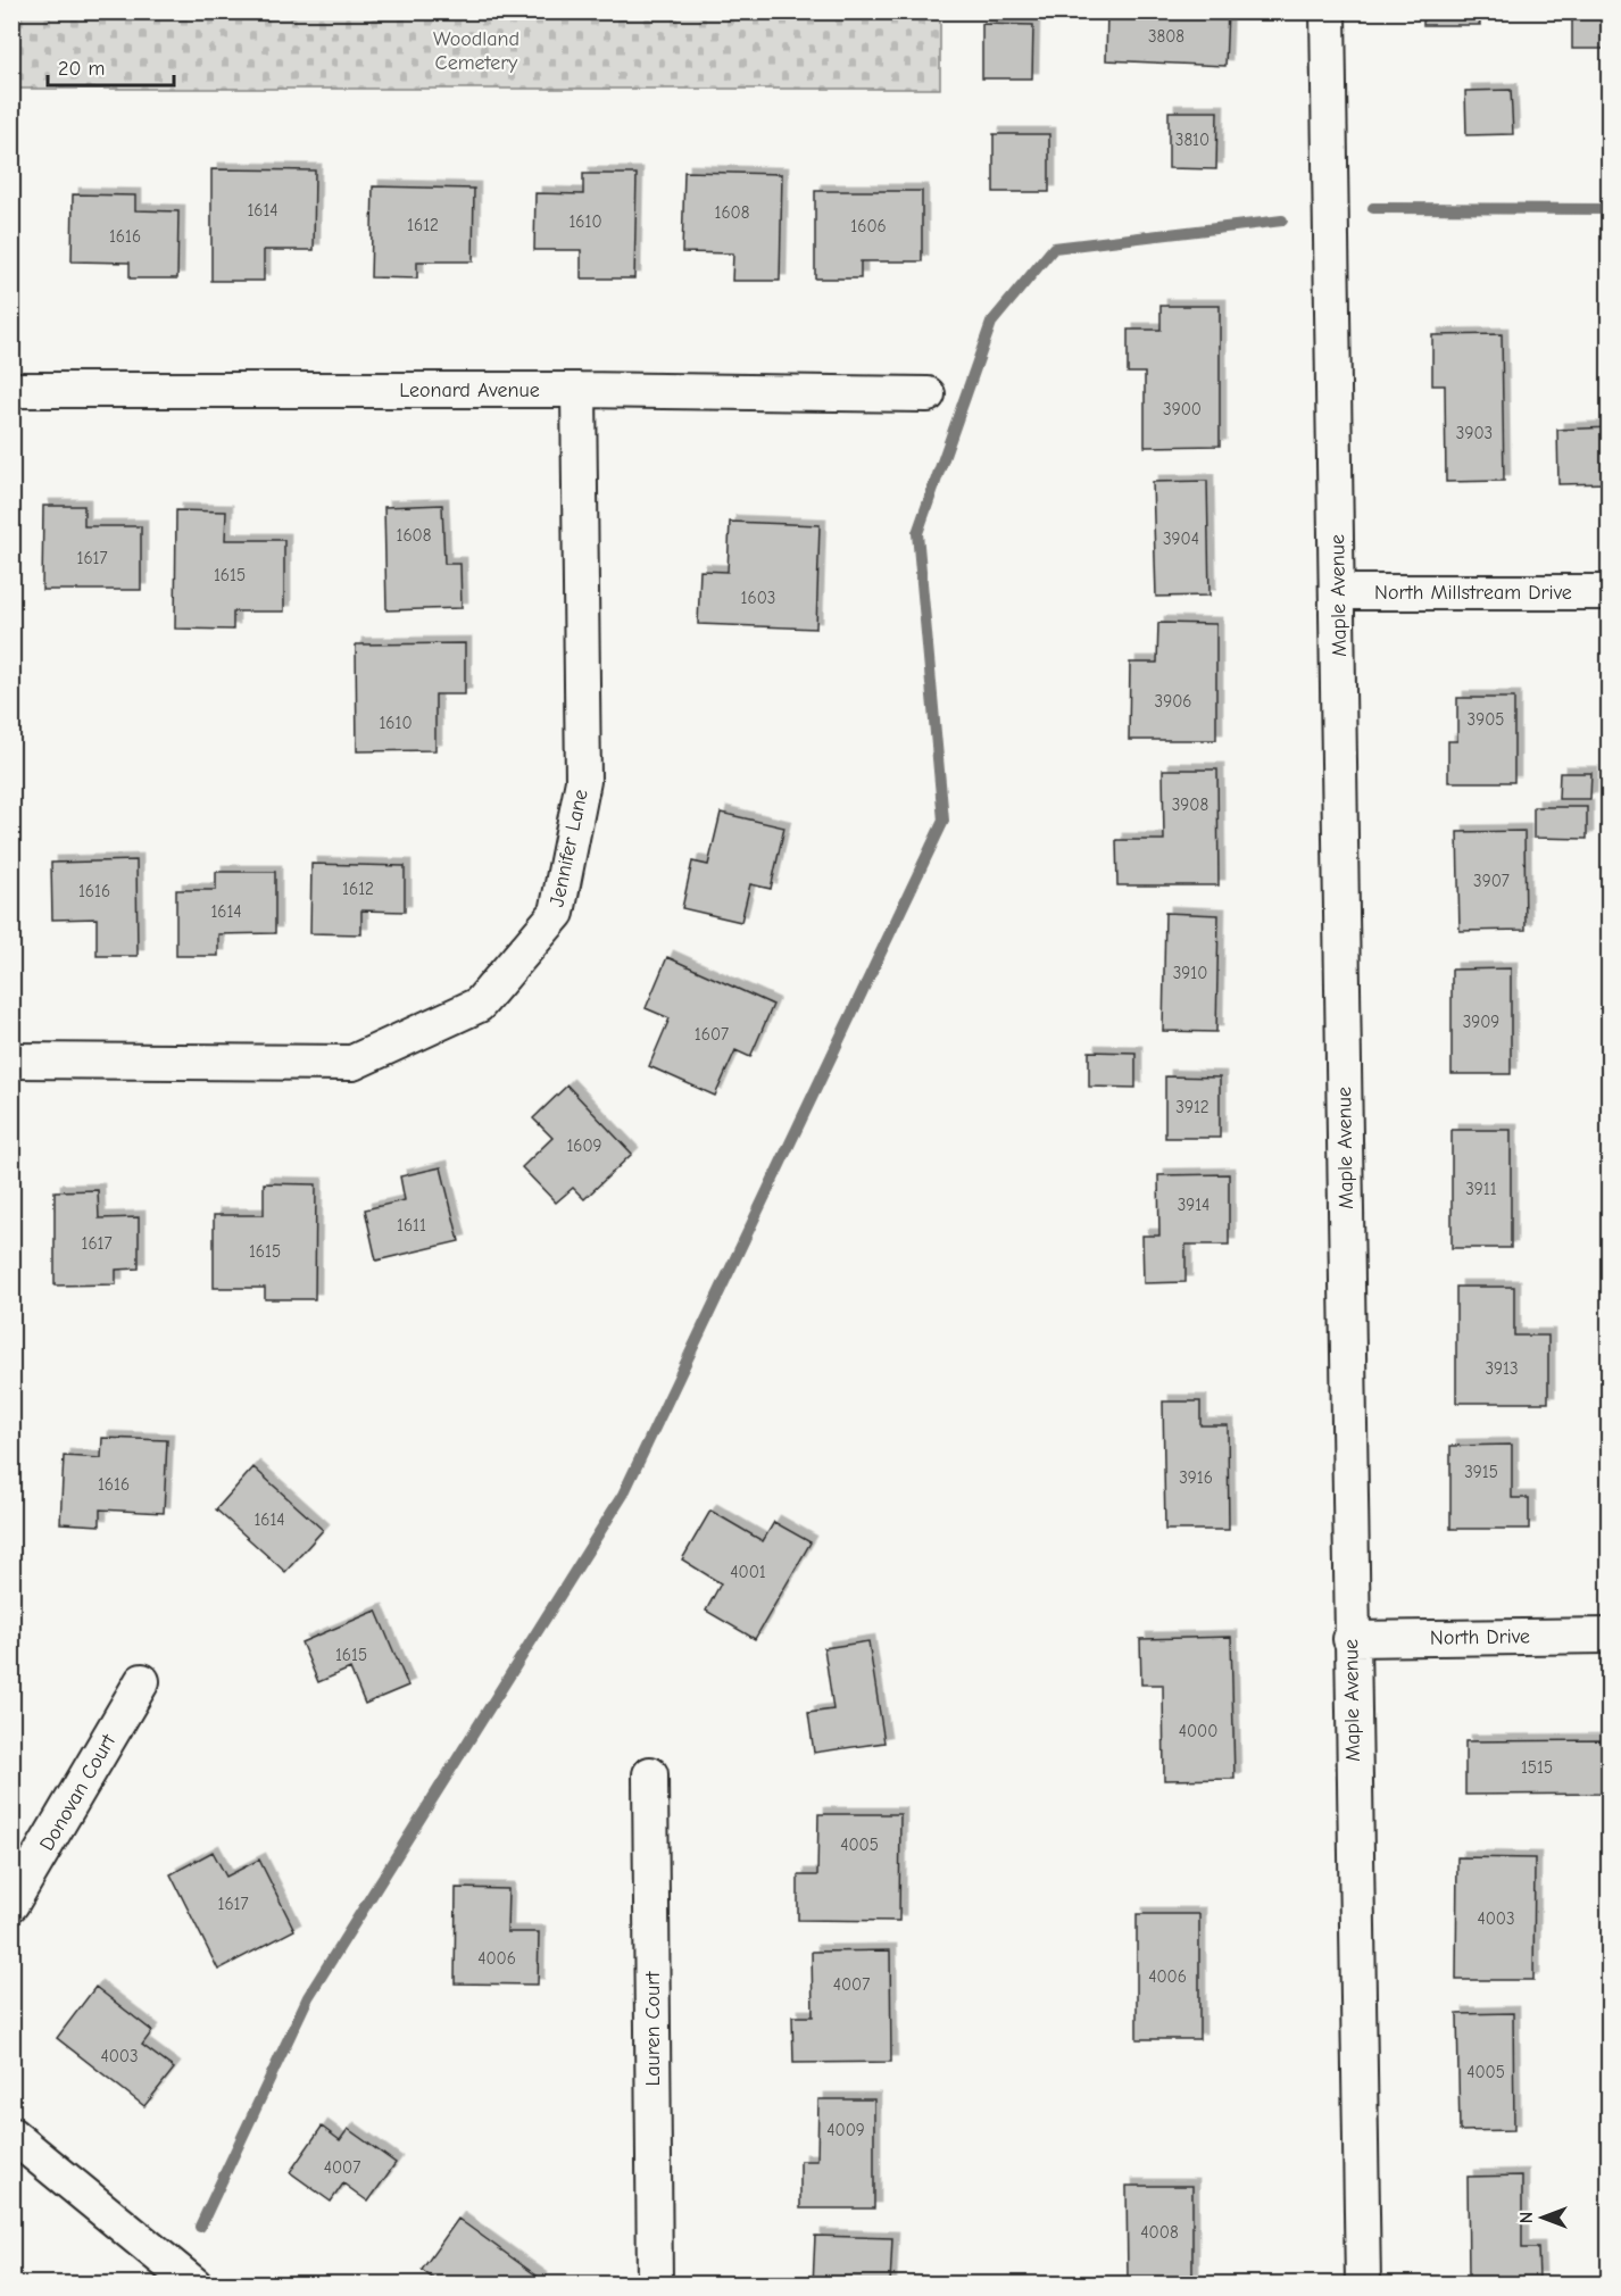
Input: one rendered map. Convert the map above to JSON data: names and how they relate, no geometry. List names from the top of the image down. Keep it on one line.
{"streets":{"street":["Leonard Avenue","North Millstream Drive","Maple Avenue","Jennifer Lane","North Drive","Donovan Court","Lauren Court"]},"crossings":[["Leonard Avenue","Jennifer Lane"],["North Millstream Drive","Maple Avenue"],["Maple Avenue","North Drive"]],"parks":["Woodland Cemetery"],"house_numbers":["3808","3810","1614","1608","1610","1612","1606","1616","3900","3903","1608","3904","1617","1615","1603","3906","3905","1610","3908","3907","1612","1616","1614","3910","3909","1607","3912","1609","3911","3914","1611","1617","1615","3913","3915","3916","1616","1614","4001","1615","4000","1515","4005","1617","4003","4006","4006","4007","4003","4005","4009","4007","4008"],"scale_bar":"20 m","north":"left"}
